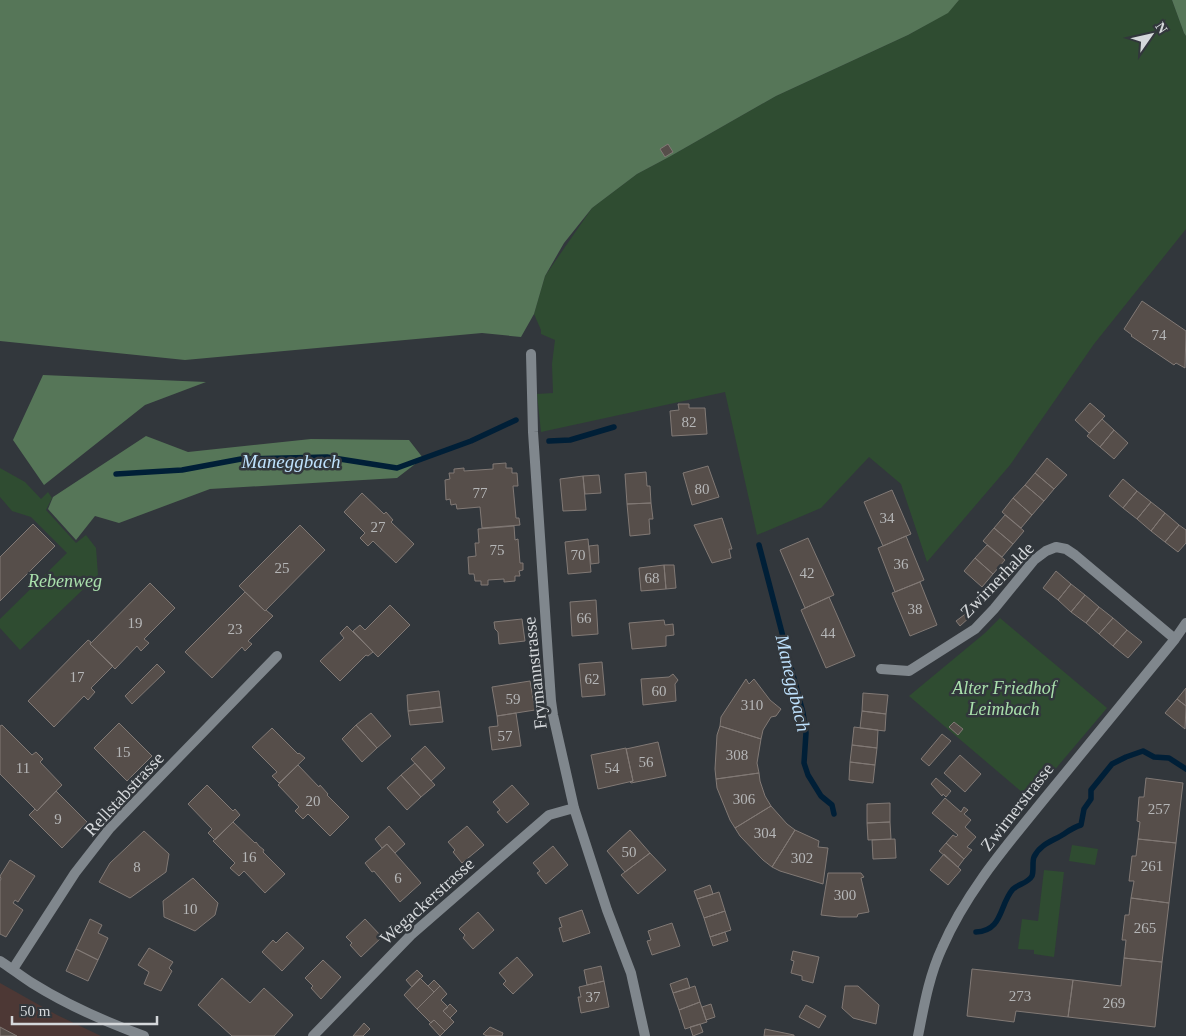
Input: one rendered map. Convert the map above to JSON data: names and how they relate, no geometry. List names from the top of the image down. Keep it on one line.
{"streets":{"street":["Zwirnerhalde","Frymannstrasse","Rellstabstrasse","Zwirnerstrasse","Wegackerstrasse"]},"crossings":[["Zwirnerhalde","Zwirnerstrasse"],["Frymannstrasse","Wegackerstrasse"]],"water":["Maneggbach"],"parks":["Rebenweg","Alter Friedhof Leimbach"],"house_numbers":["74","82","80","77","34","27","75","70","36","25","42","68","38","66","19","23","44","17","62","60","59","310","57","15","308","56","11","54","306","20","257","9","304","50","16","302","261","8","6","300","10","265","273","37","269"],"scale_bar":"50 m","north":"top right"}
